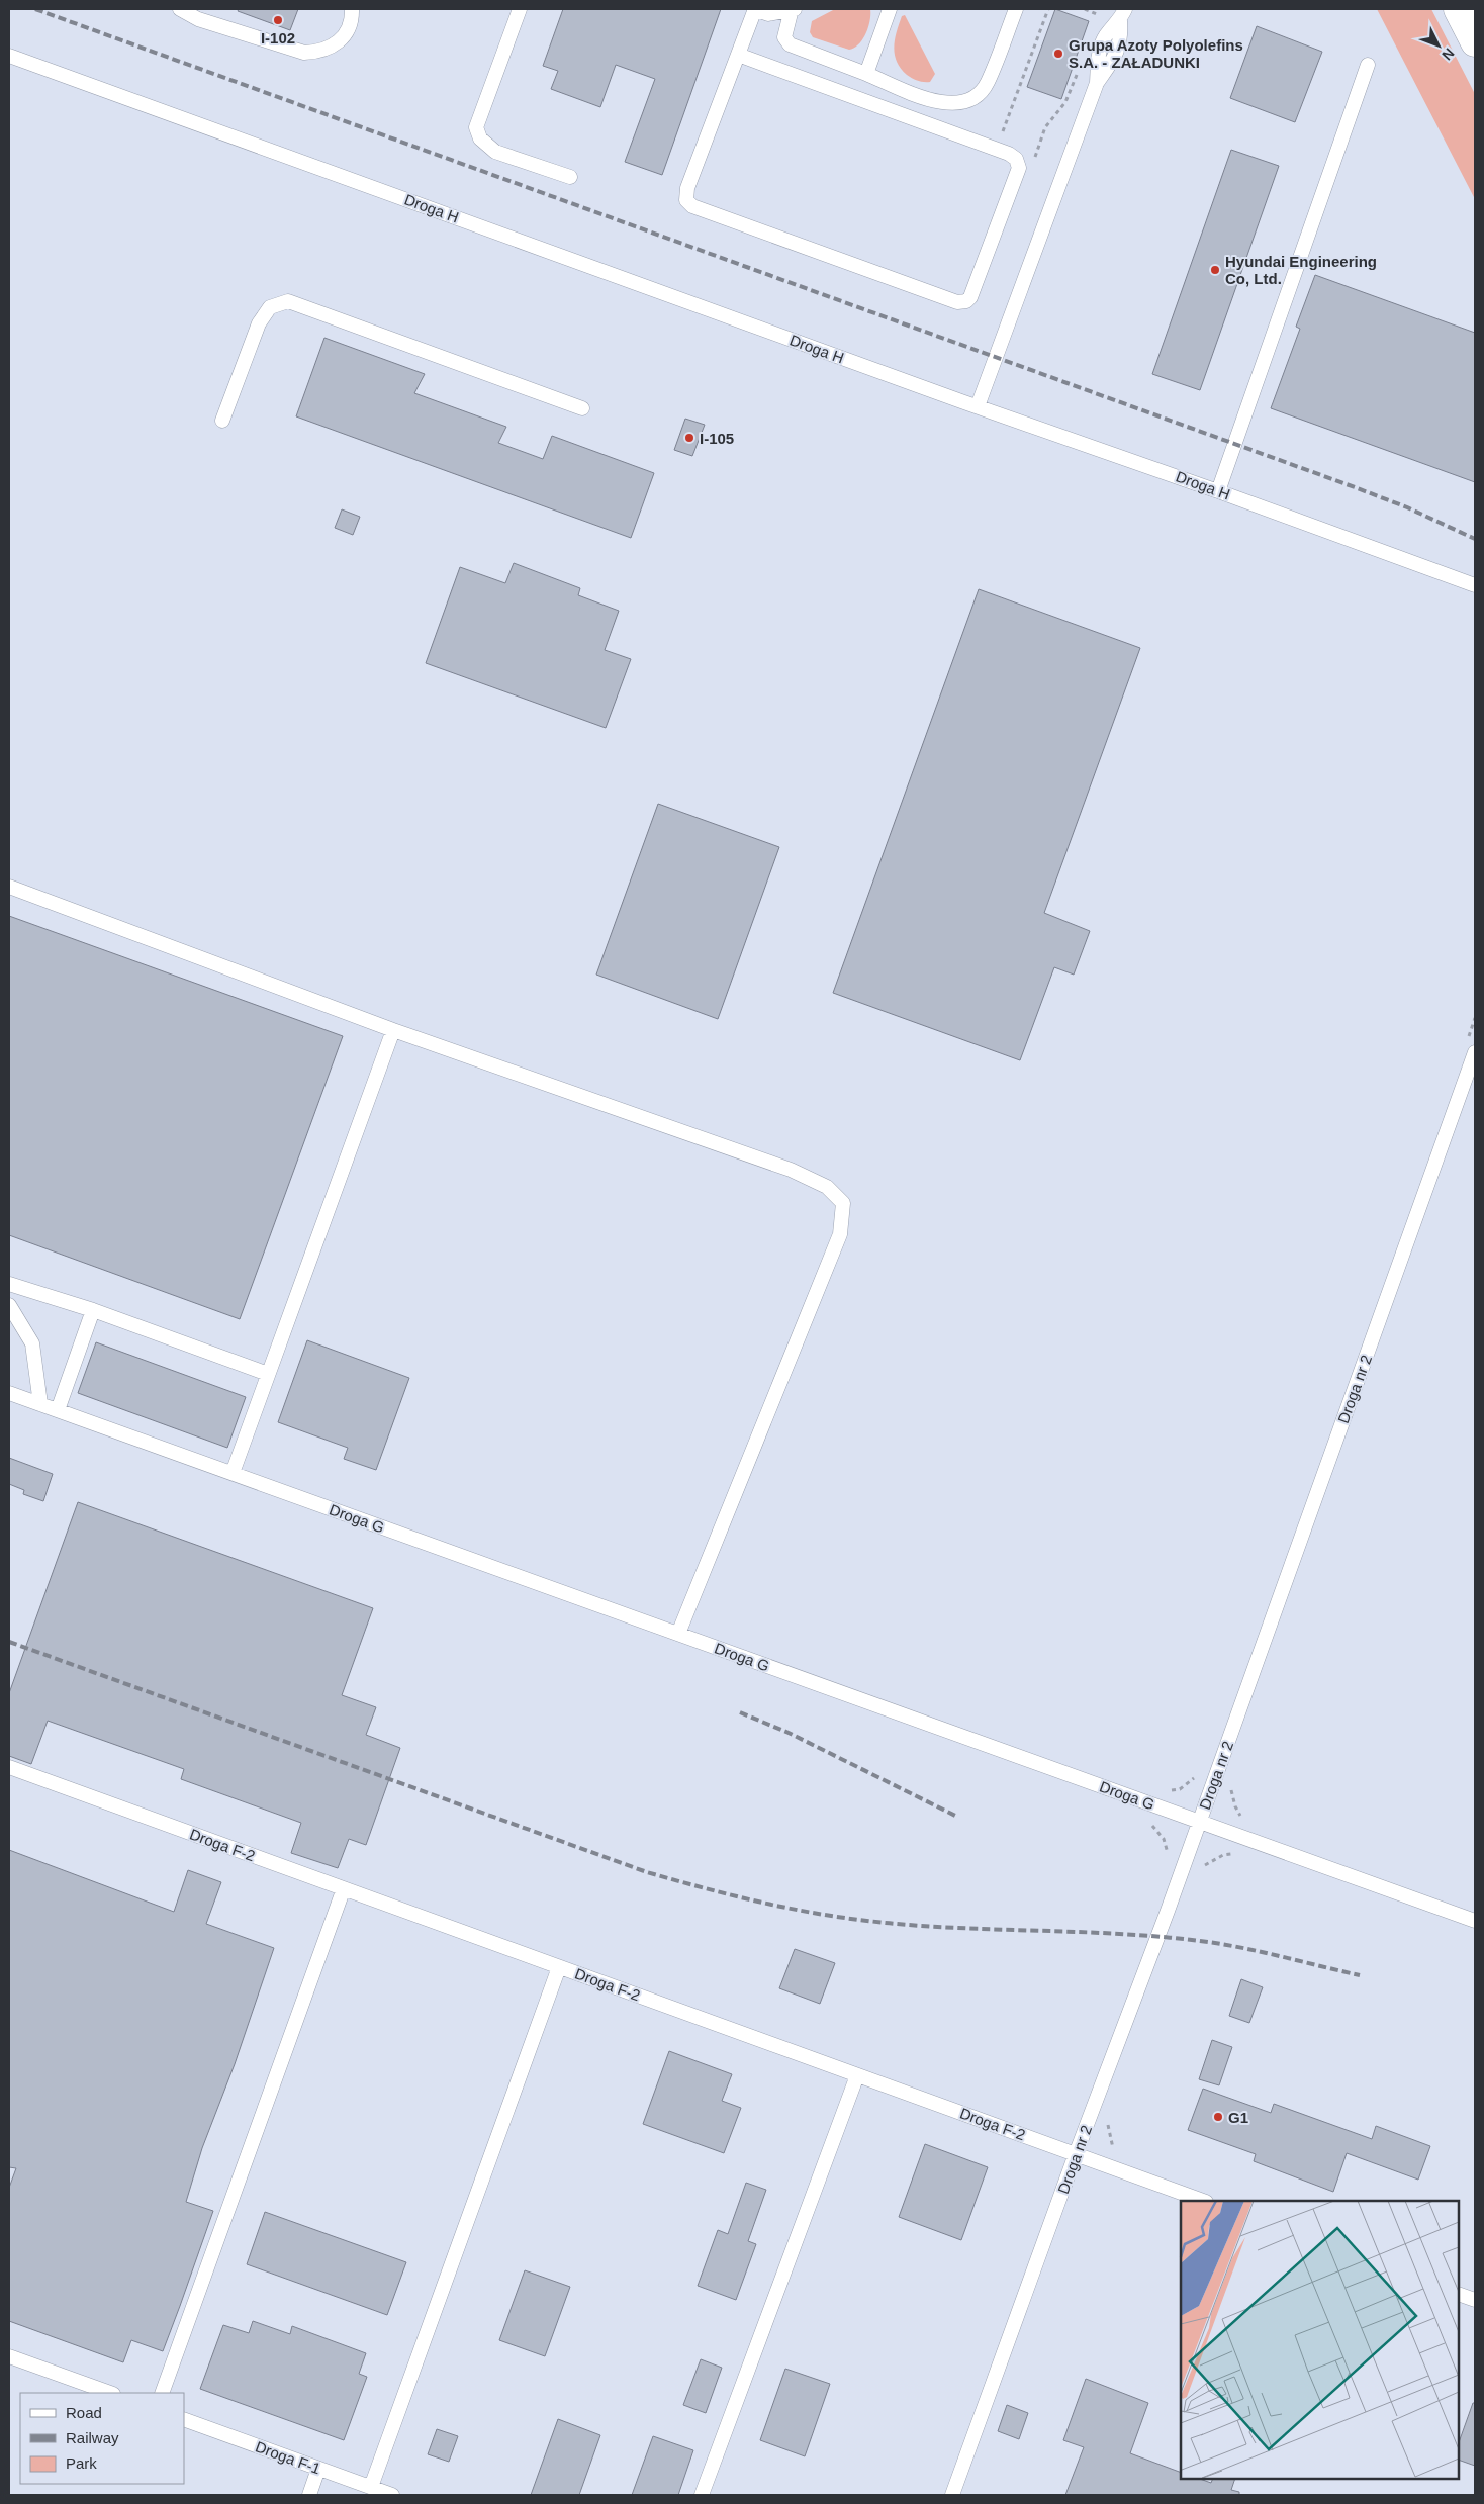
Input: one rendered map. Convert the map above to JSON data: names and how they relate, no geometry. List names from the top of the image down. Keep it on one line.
{"streets":{"lane":["Droga H","Droga nr 2","Droga G","Droga F-2","Droga F-1"]},"crossings":[["Droga nr 2","Droga G"],["Droga nr 2","Droga F-2"]],"places":["I-102","Grupa Azoty Polyolefins S.A. - ZAŁADUNKI","Hyundai Engineering Co, Ltd.","I-105","G1"],"legend":["Road","Railway","Park"],"north":"bottom right"}
